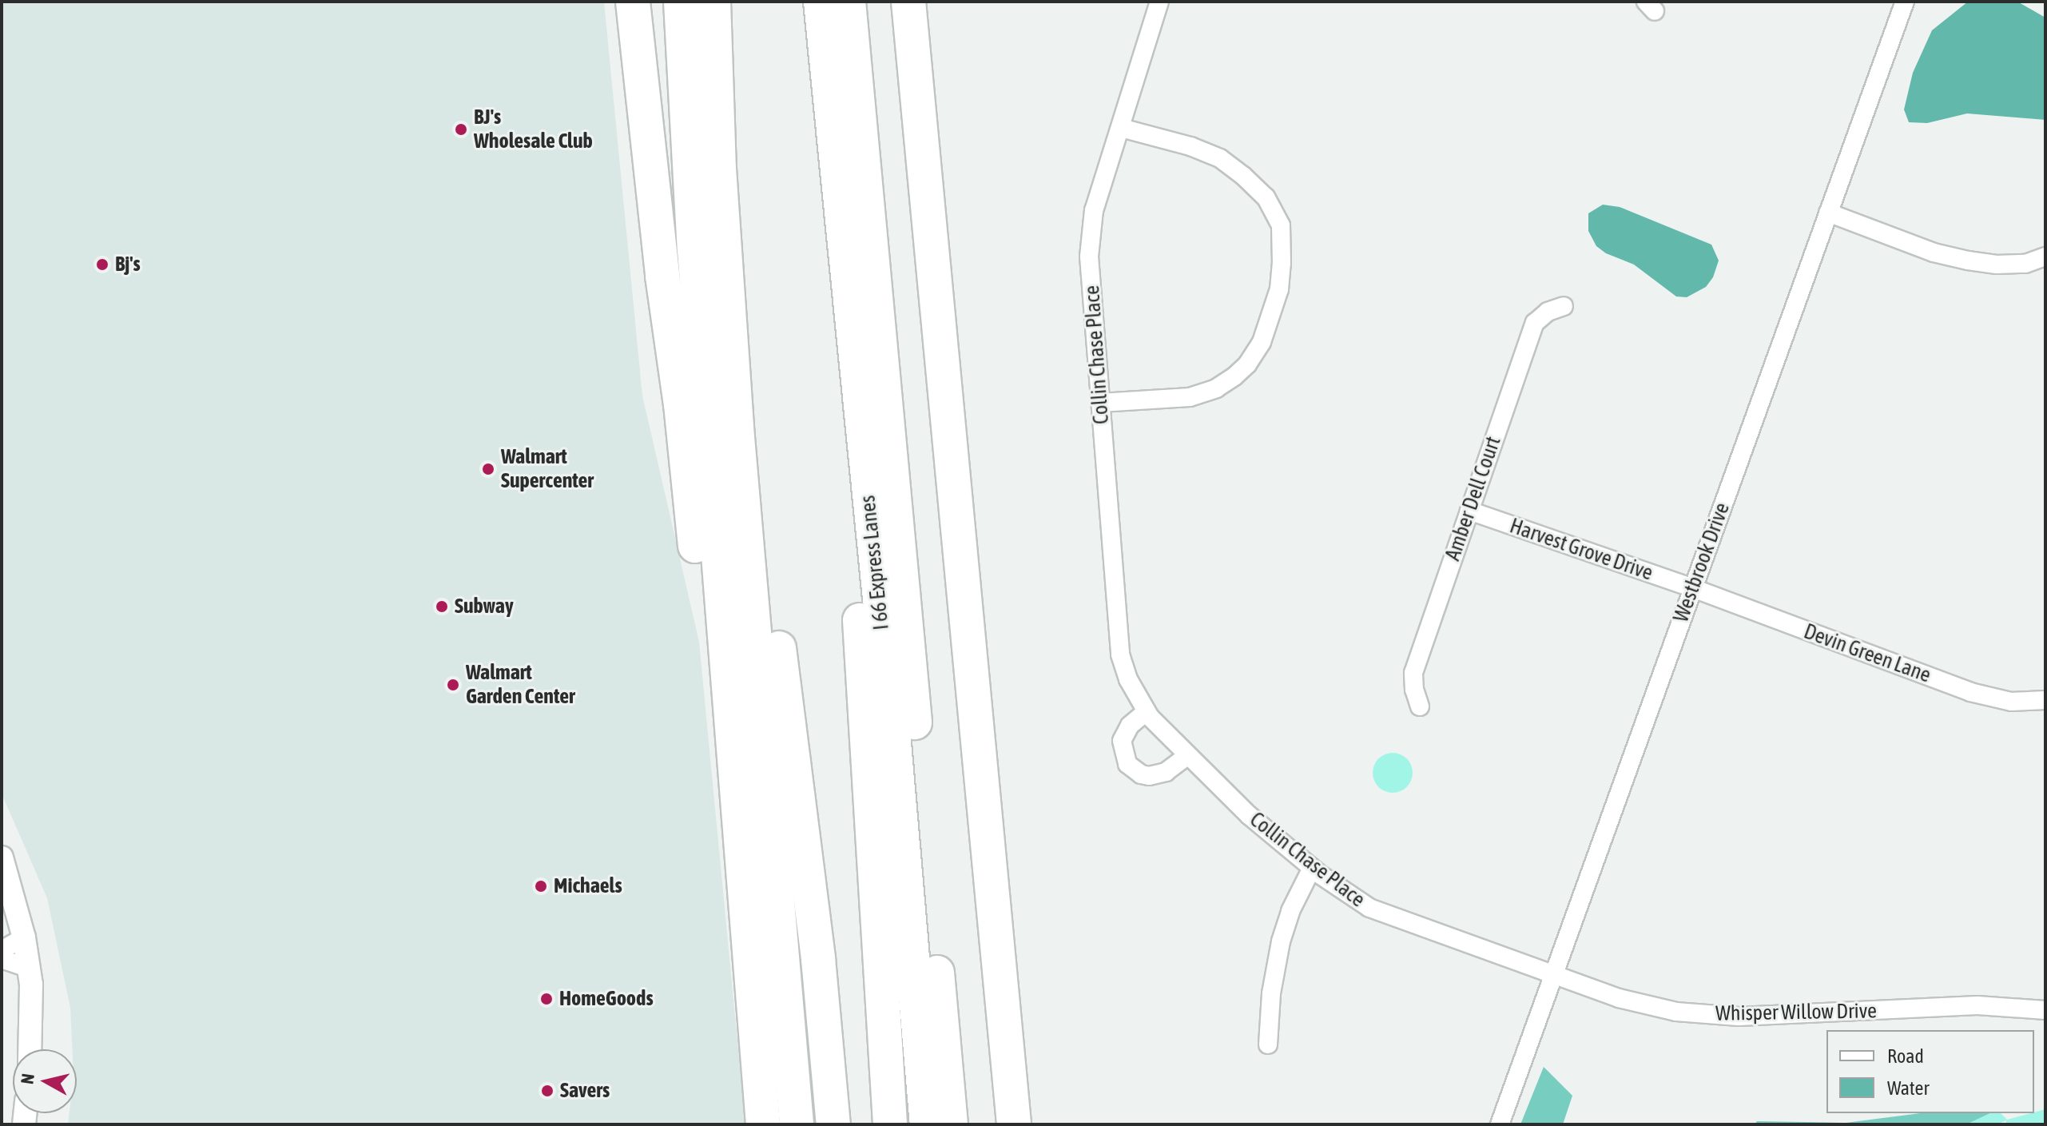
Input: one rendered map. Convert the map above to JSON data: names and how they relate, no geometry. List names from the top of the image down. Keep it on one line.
{"streets":{"highway":["I 66 Express Lanes"],"street":["Collin Chase Place","Amber Dell Court","Harvest Grove Drive","Westbrook Drive","Devin Green Lane","Whisper Willow Drive"]},"crossings":[["Collin Chase Place","Westbrook Drive"],["Collin Chase Place","Whisper Willow Drive"],["Amber Dell Court","Harvest Grove Drive"],["Harvest Grove Drive","Westbrook Drive"],["Harvest Grove Drive","Devin Green Lane"],["Westbrook Drive","Devin Green Lane"],["Westbrook Drive","Whisper Willow Drive"]],"places":["BJ's Wholesale Club","Bj's","Walmart Supercenter","Subway","Walmart Garden Center","Michaels","HomeGoods","Savers"],"legend":["Road","Water"],"north":"left"}
